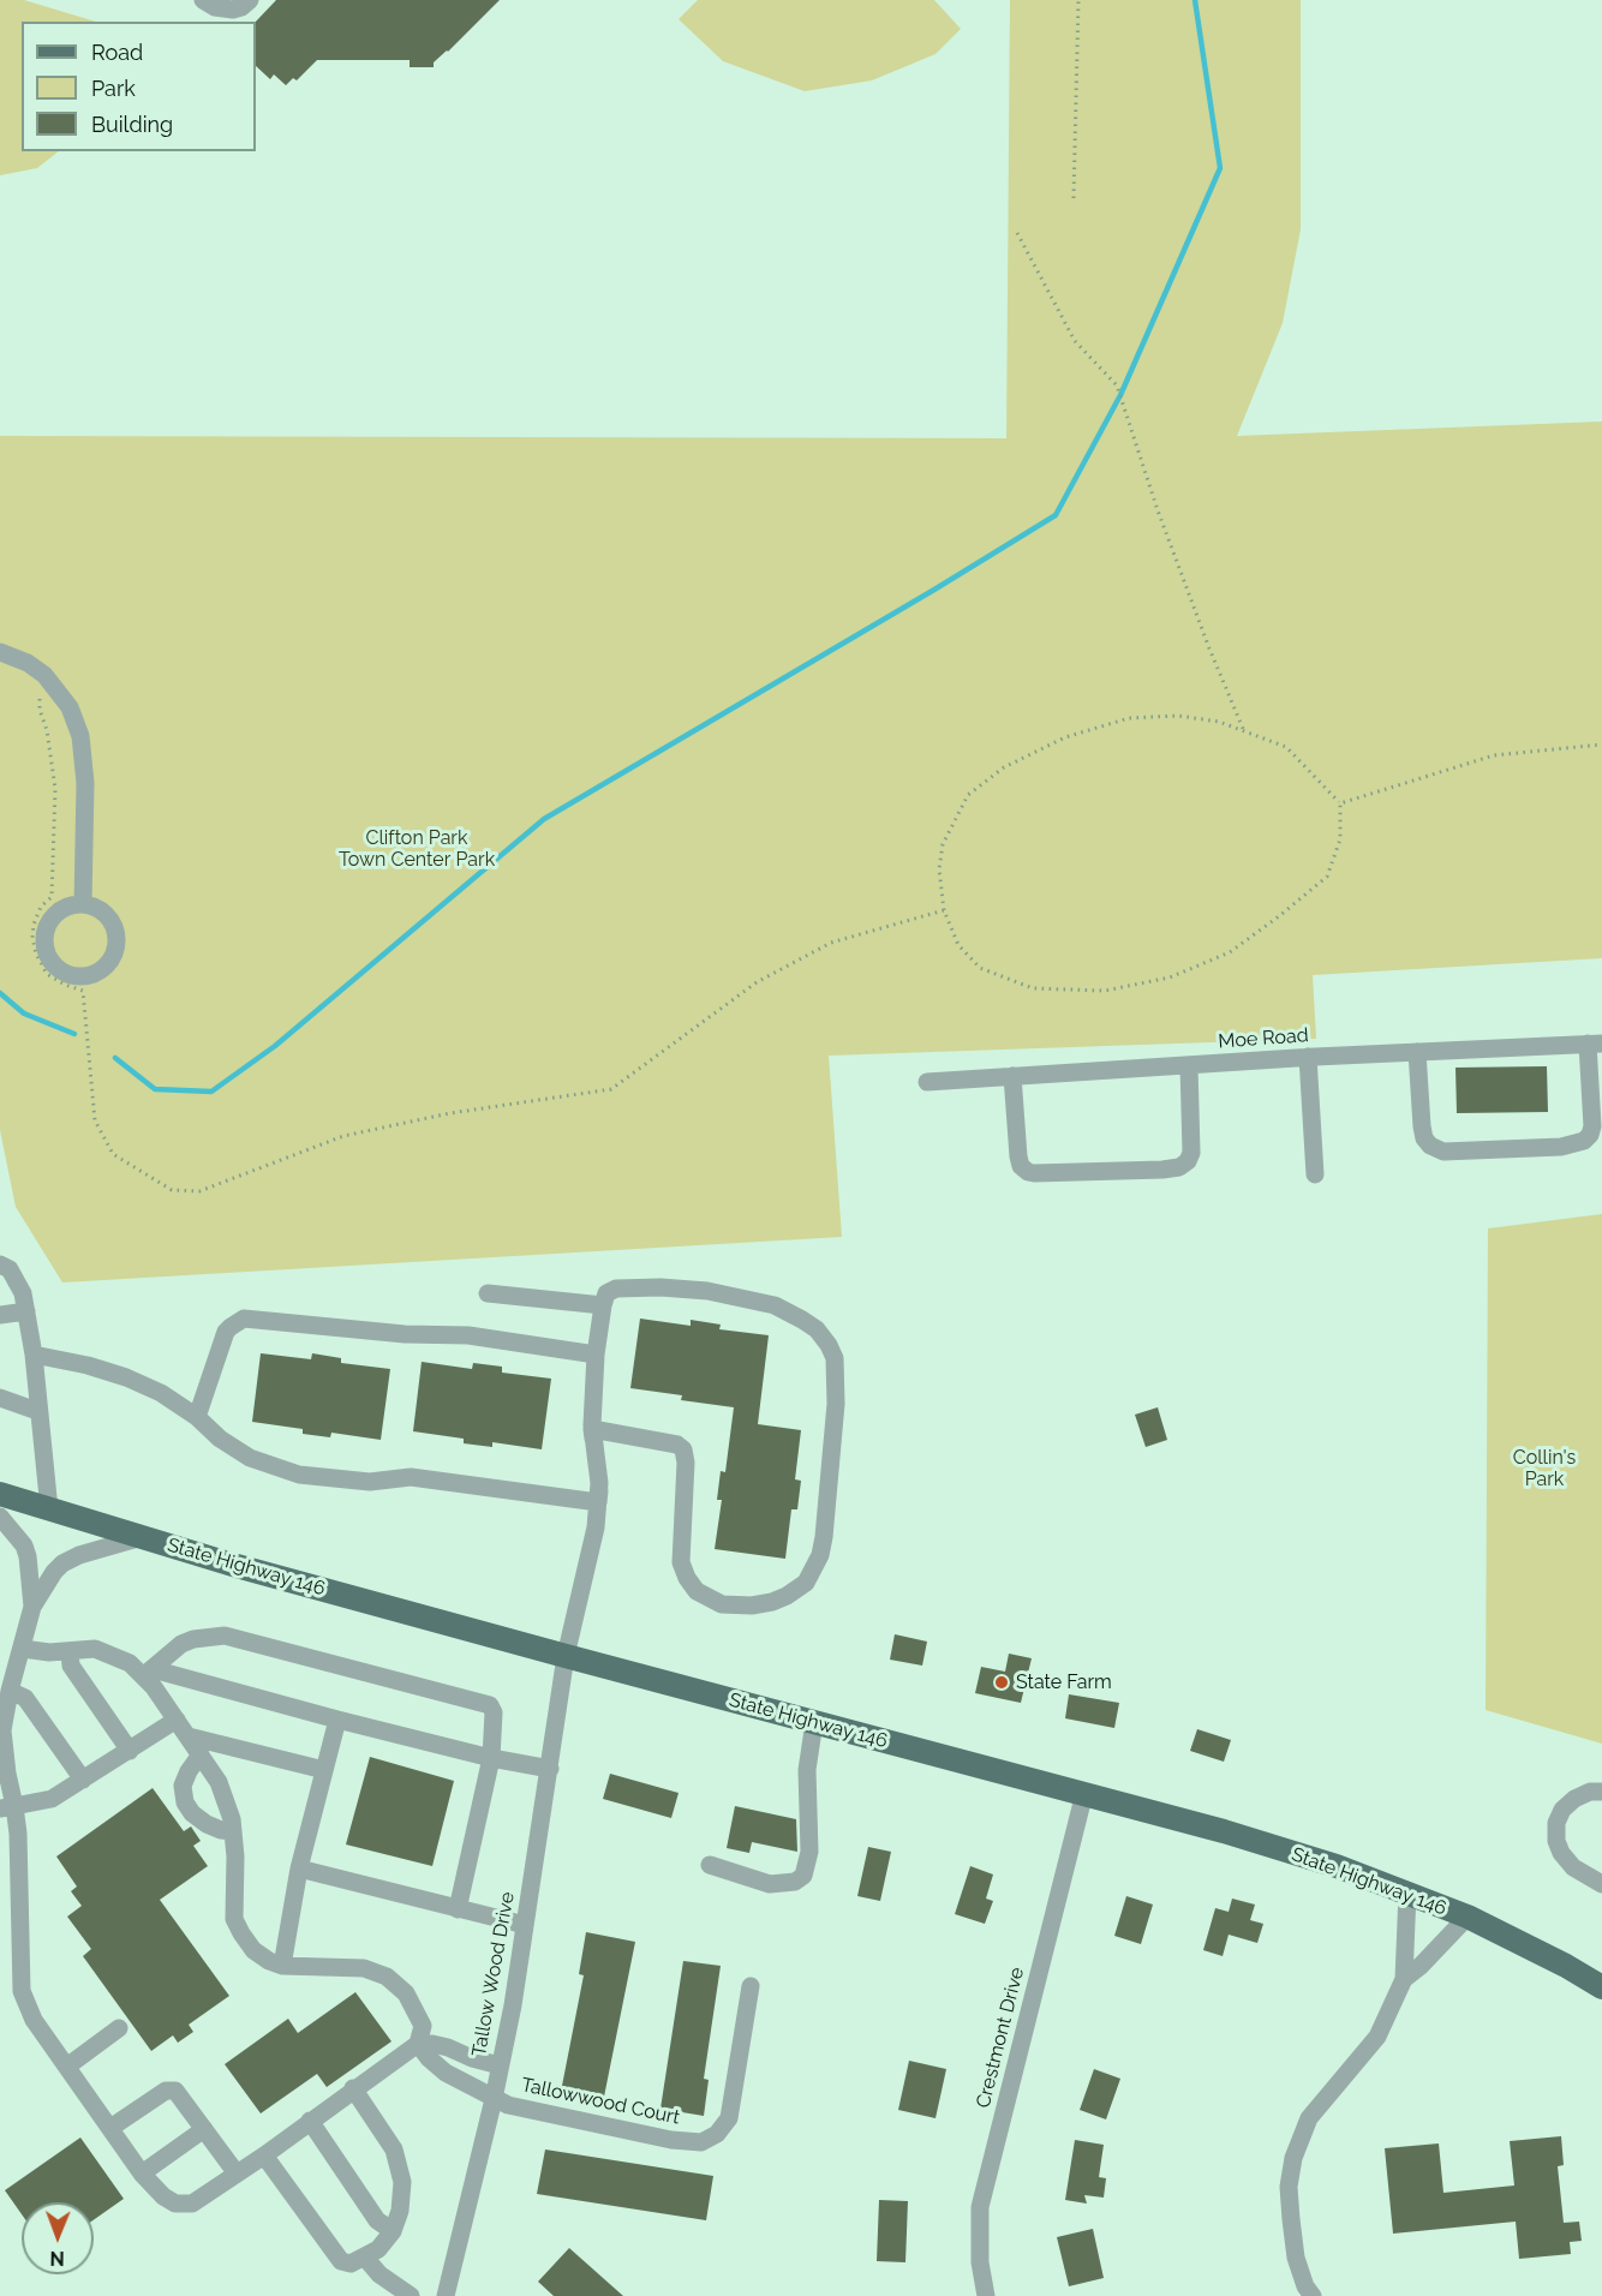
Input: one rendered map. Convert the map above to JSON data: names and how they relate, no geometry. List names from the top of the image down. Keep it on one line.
{"streets":{"main road":["State Highway 146"],"street":["Moe Road","Tallow Wood Drive","Crestmont Drive","Tallowwood Court"]},"crossings":[["State Highway 146","Tallow Wood Drive"],["State Highway 146","Crestmont Drive"],["Tallow Wood Drive","Tallowwood Court"]],"parks":["Clifton Park Town Center Park","Collin's Park"],"places":["State Farm"],"legend":["Road","Park","Building"],"north":"bottom"}
